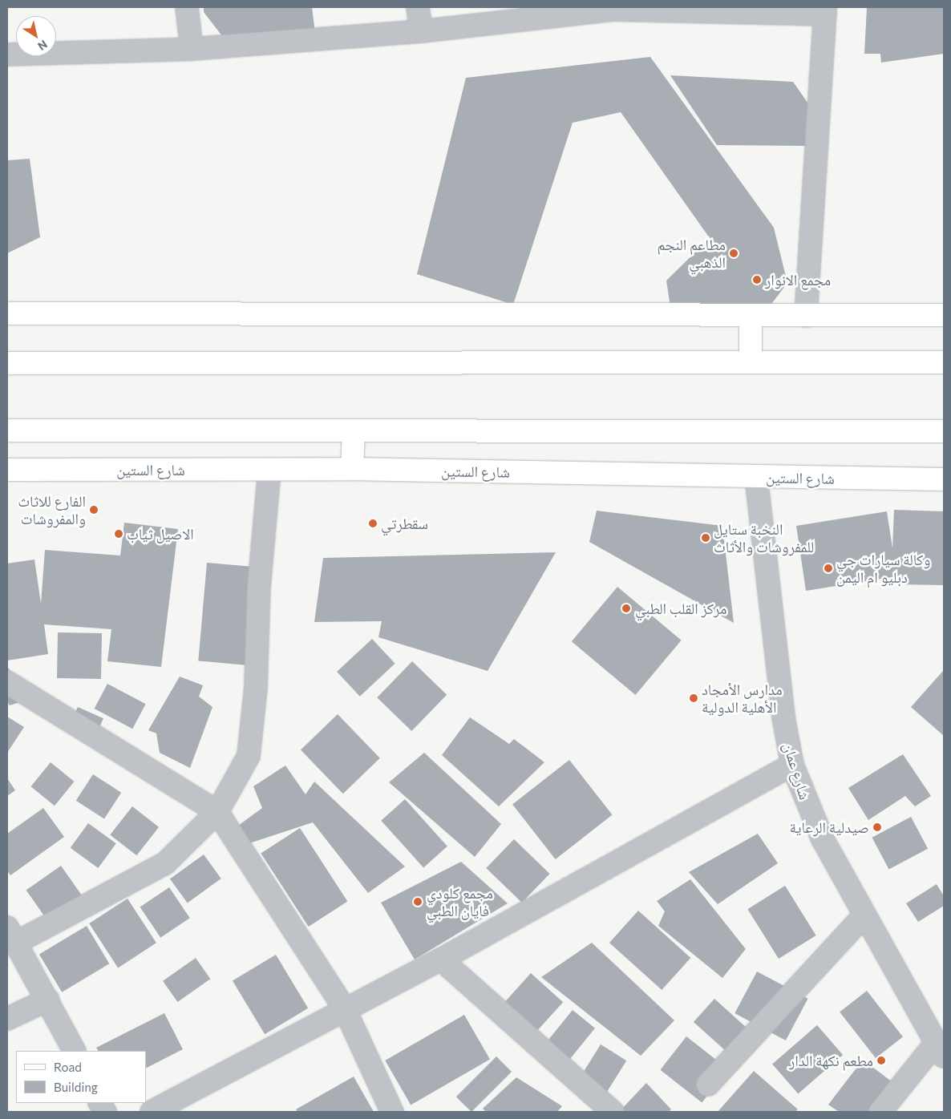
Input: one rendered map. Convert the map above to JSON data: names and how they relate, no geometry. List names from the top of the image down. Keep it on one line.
{"streets":{"main road":["شارع الستين"],"street":["شارع عمان"]},"crossings":[["شارع الستين","شارع عمان"]],"places":["مطاعم النجم الذهبي","مجمع الانوار","الفارع للاثاث والمفروشات","سقطرتي","الاصيل ثياب","النخبة ستايل للمفروشات والأثاث","وكالة سيارات جي دبليو ام اليمن","مركز القلب الطبي","مدارس الأمجاد الأهلية الدولية","صيدلية الرعاية","مجمع كلودي فايان الطبي","مطعم نكهة الدار"],"legend":["Road","Building"],"north":"bottom right"}
